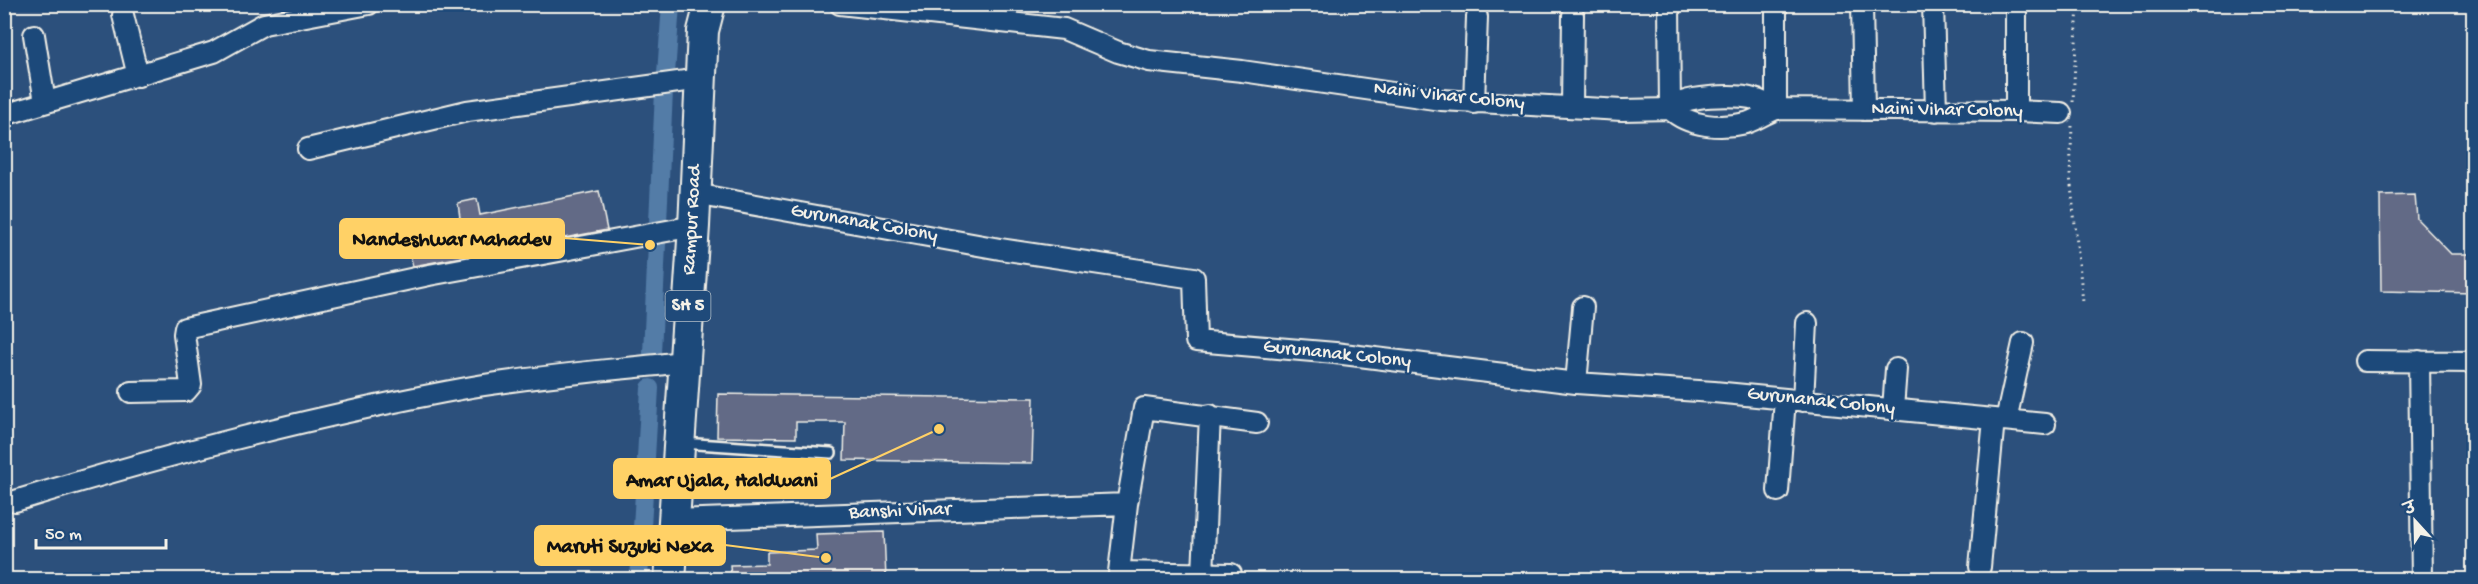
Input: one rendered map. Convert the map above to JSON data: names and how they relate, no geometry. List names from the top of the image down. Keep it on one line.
{"streets":{"main road":["Rampur Road","SH 5"],"street":["Naini Vihar Colony","Gurunanak Colony","Banshi Vihar"]},"crossings":[["Rampur Road","Gurunanak Colony"],["Rampur Road","Banshi Vihar"]],"places":["Nandeshwar Mahadev","Amar Ujala, Haldwani","Maruti Suzuki Nexa"],"scale_bar":"50 m","north":"top"}
